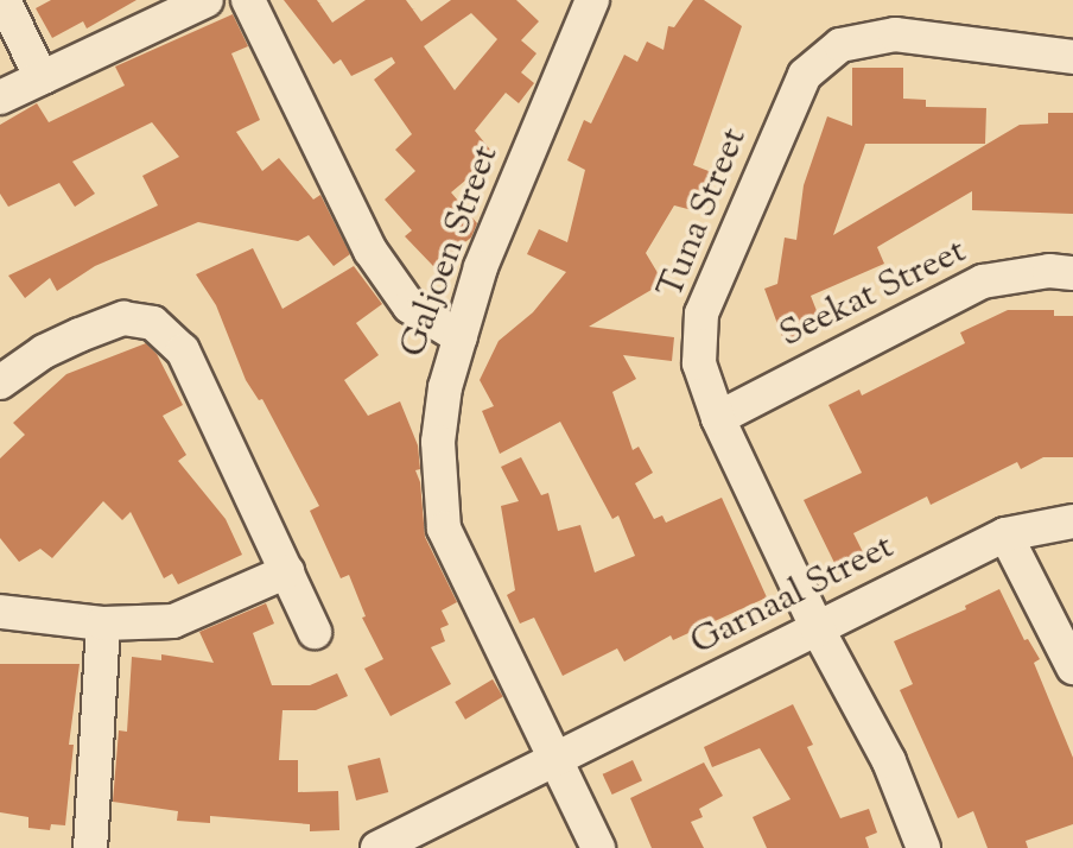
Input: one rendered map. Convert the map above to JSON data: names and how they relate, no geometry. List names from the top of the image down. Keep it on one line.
{"streets":{"street":["Tuna Street","Galjoen Street","Seekat Street","Garnaal Street"]},"crossings":[["Tuna Street","Seekat Street"],["Tuna Street","Garnaal Street"],["Galjoen Street","Garnaal Street"]]}
